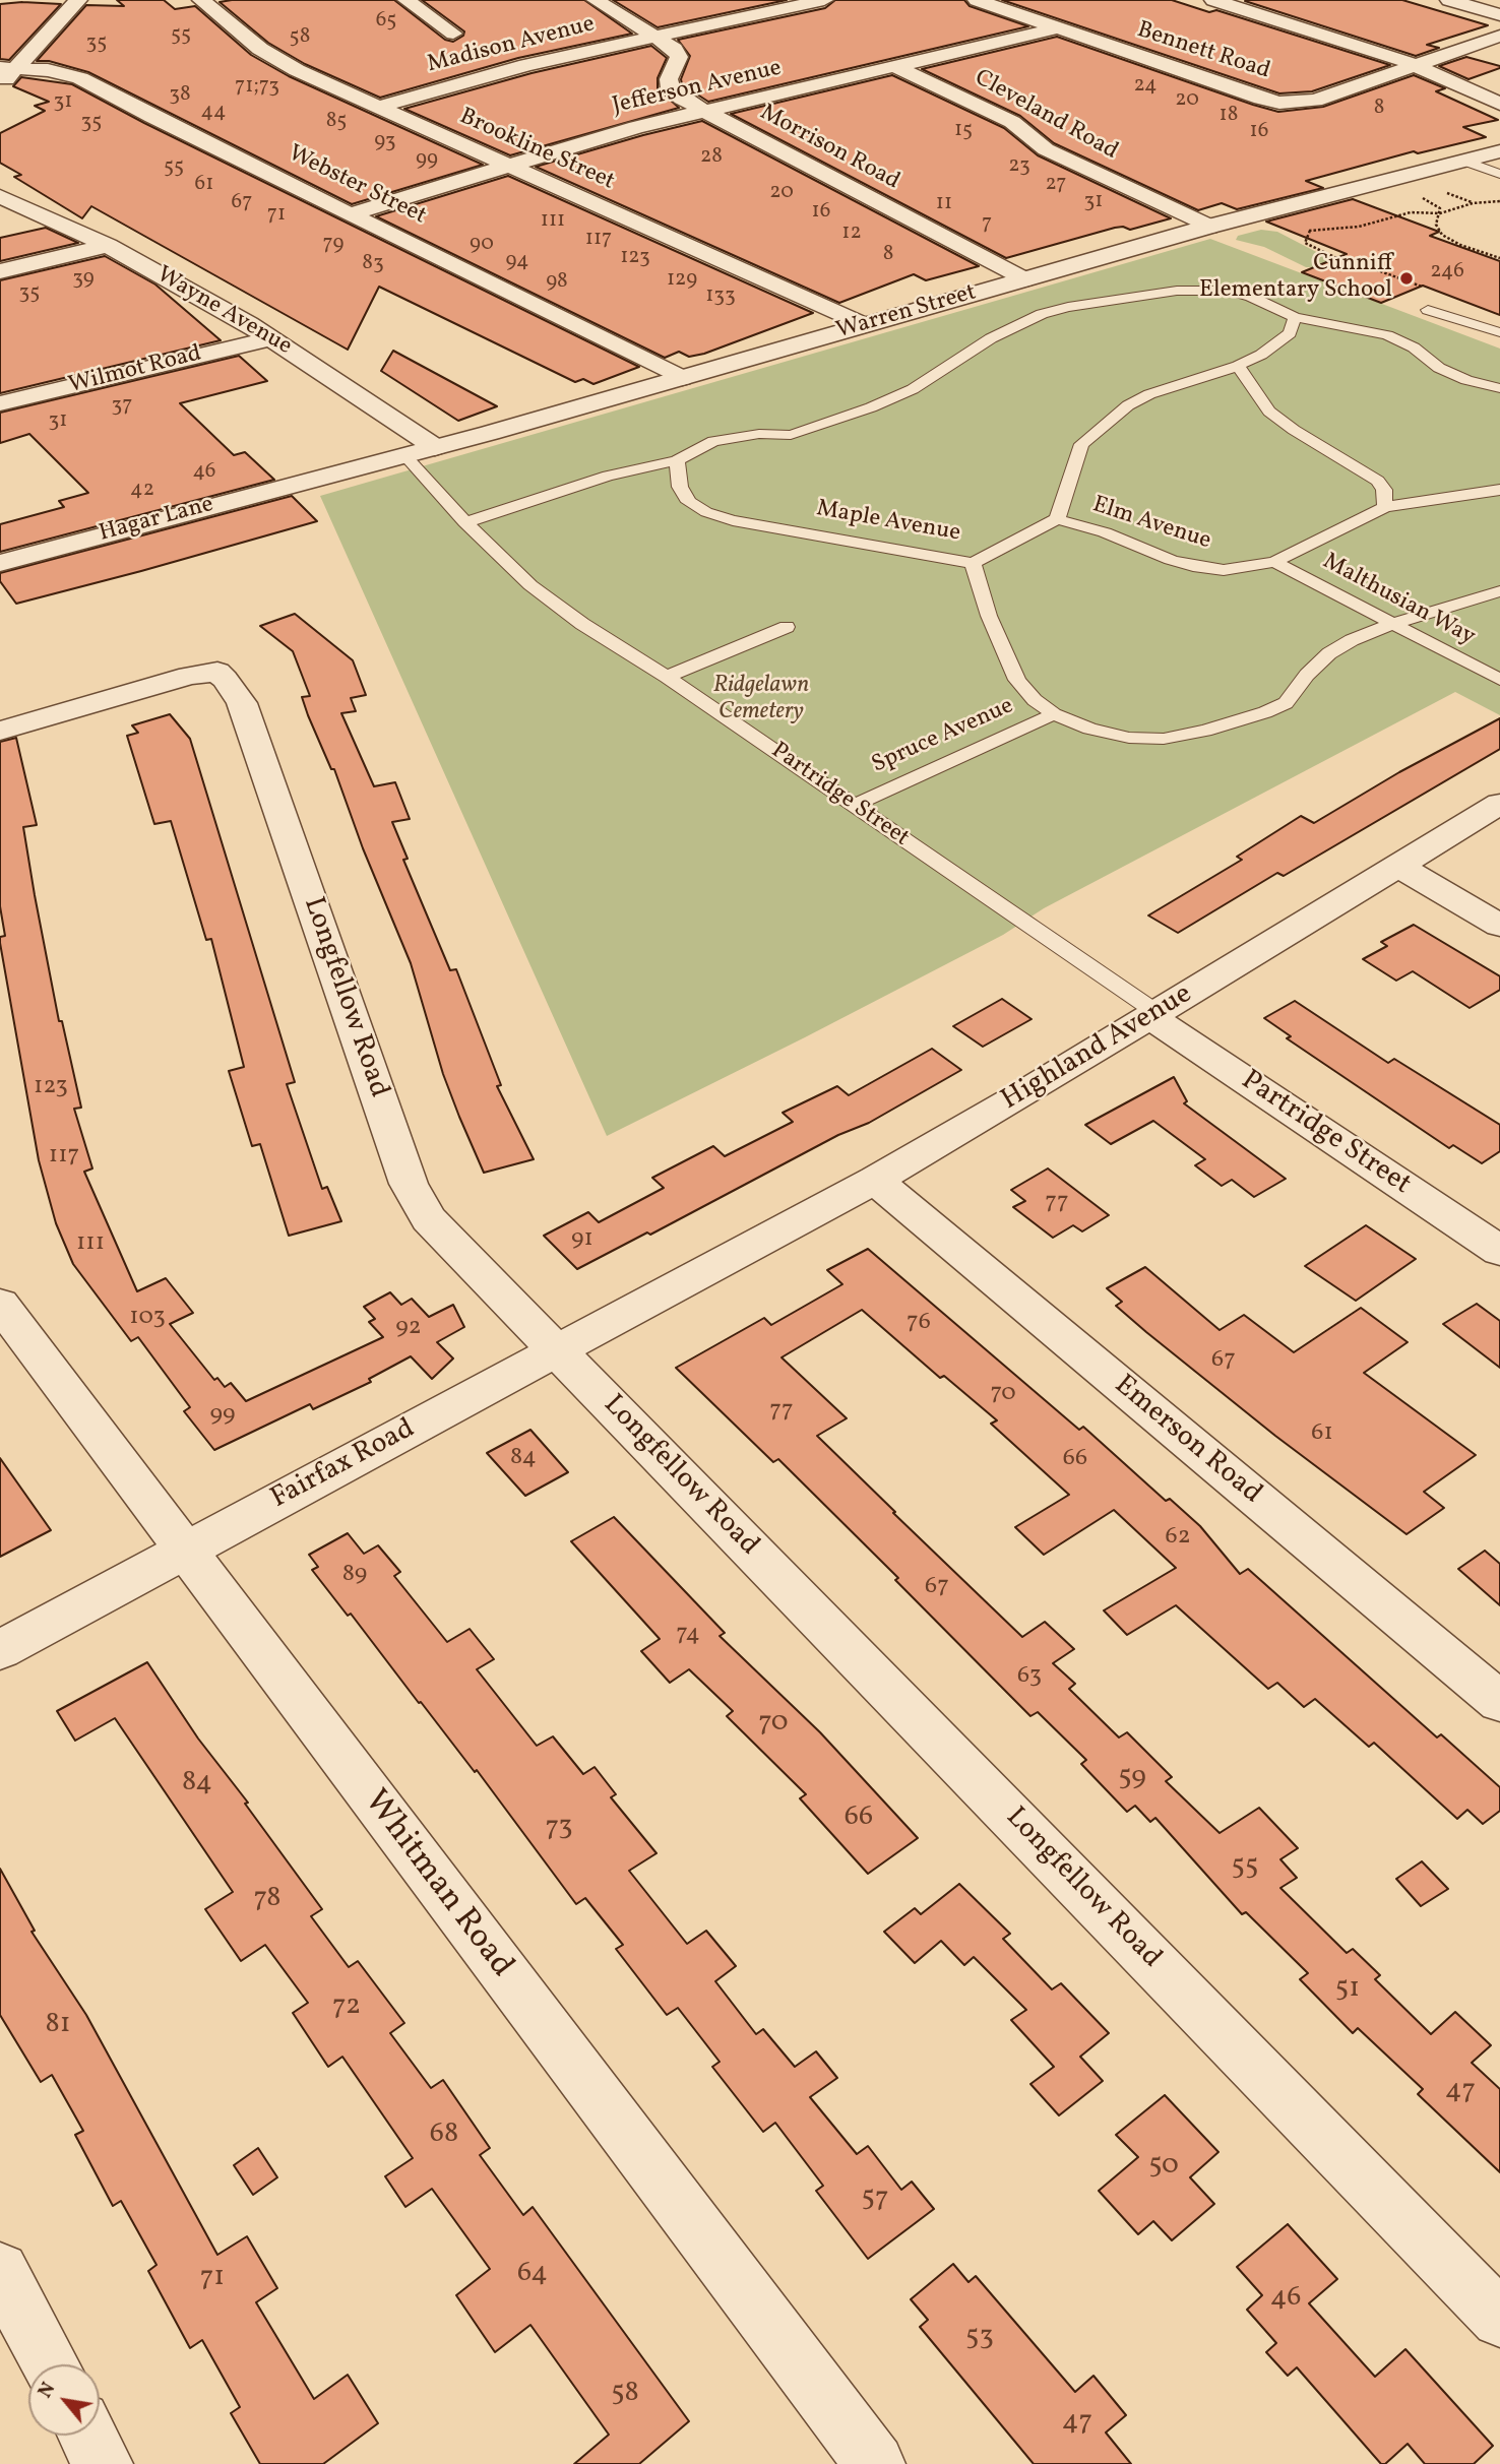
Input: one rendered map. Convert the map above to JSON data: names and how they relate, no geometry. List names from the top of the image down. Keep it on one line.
{"streets":{"street":["Madison Avenue","Bennett Road","Jefferson Avenue","Cleveland Road","Morrison Road","Brookline Street","Webster Street","Wayne Avenue","Warren Street","Wilmot Road","Hagar Lane","Partridge Street","Longfellow Road","Highland Avenue","Emerson Road","Fairfax Road","Whitman Road"],"lane":["Maple Avenue","Elm Avenue","Malthusian Way","Spruce Avenue"]},"crossings":[["Madison Avenue","Morrison Road"],["Madison Avenue","Brookline Street"],["Bennett Road","Jefferson Avenue"],["Jefferson Avenue","Cleveland Road"],["Jefferson Avenue","Morrison Road"],["Jefferson Avenue","Brookline Street"],["Jefferson Avenue","Webster Street"],["Cleveland Road","Warren Street"],["Morrison Road","Warren Street"],["Brookline Street","Warren Street"],["Webster Street","Warren Street"],["Wayne Avenue","Warren Street"],["Wayne Avenue","Wilmot Road"],["Warren Street","Hagar Lane"],["Warren Street","Partridge Street"],["Maple Avenue","Malthusian Way"],["Maple Avenue","Spruce Avenue"],["Elm Avenue","Malthusian Way"],["Spruce Avenue","Partridge Street"],["Partridge Street","Highland Avenue"],["Longfellow Road","Fairfax Road"],["Highland Avenue","Emerson Road"],["Highland Avenue","Fairfax Road"],["Fairfax Road","Whitman Road"]],"parks":["Ridgelawn Cemetery"],"places":["Cunniff Elementary School"],"house_numbers":["65","55","58","35","24","71;73","38","20","31","8","44","18","85","35","15","16","93","28","99","23","55","61","27","20","31","67","11","16","71","111","7","12","117","79","90","8","123","94","83","246","39","129","98","35","133","37","31","46","42","123","117","77","91","111","103","76","92","67","70","77","99","61","84","66","62","89","67","74","63","70","59","84","66","73","55","78","51","72","81","47","68","50","57","64","71","46","53","58","47"],"north":"top left"}
